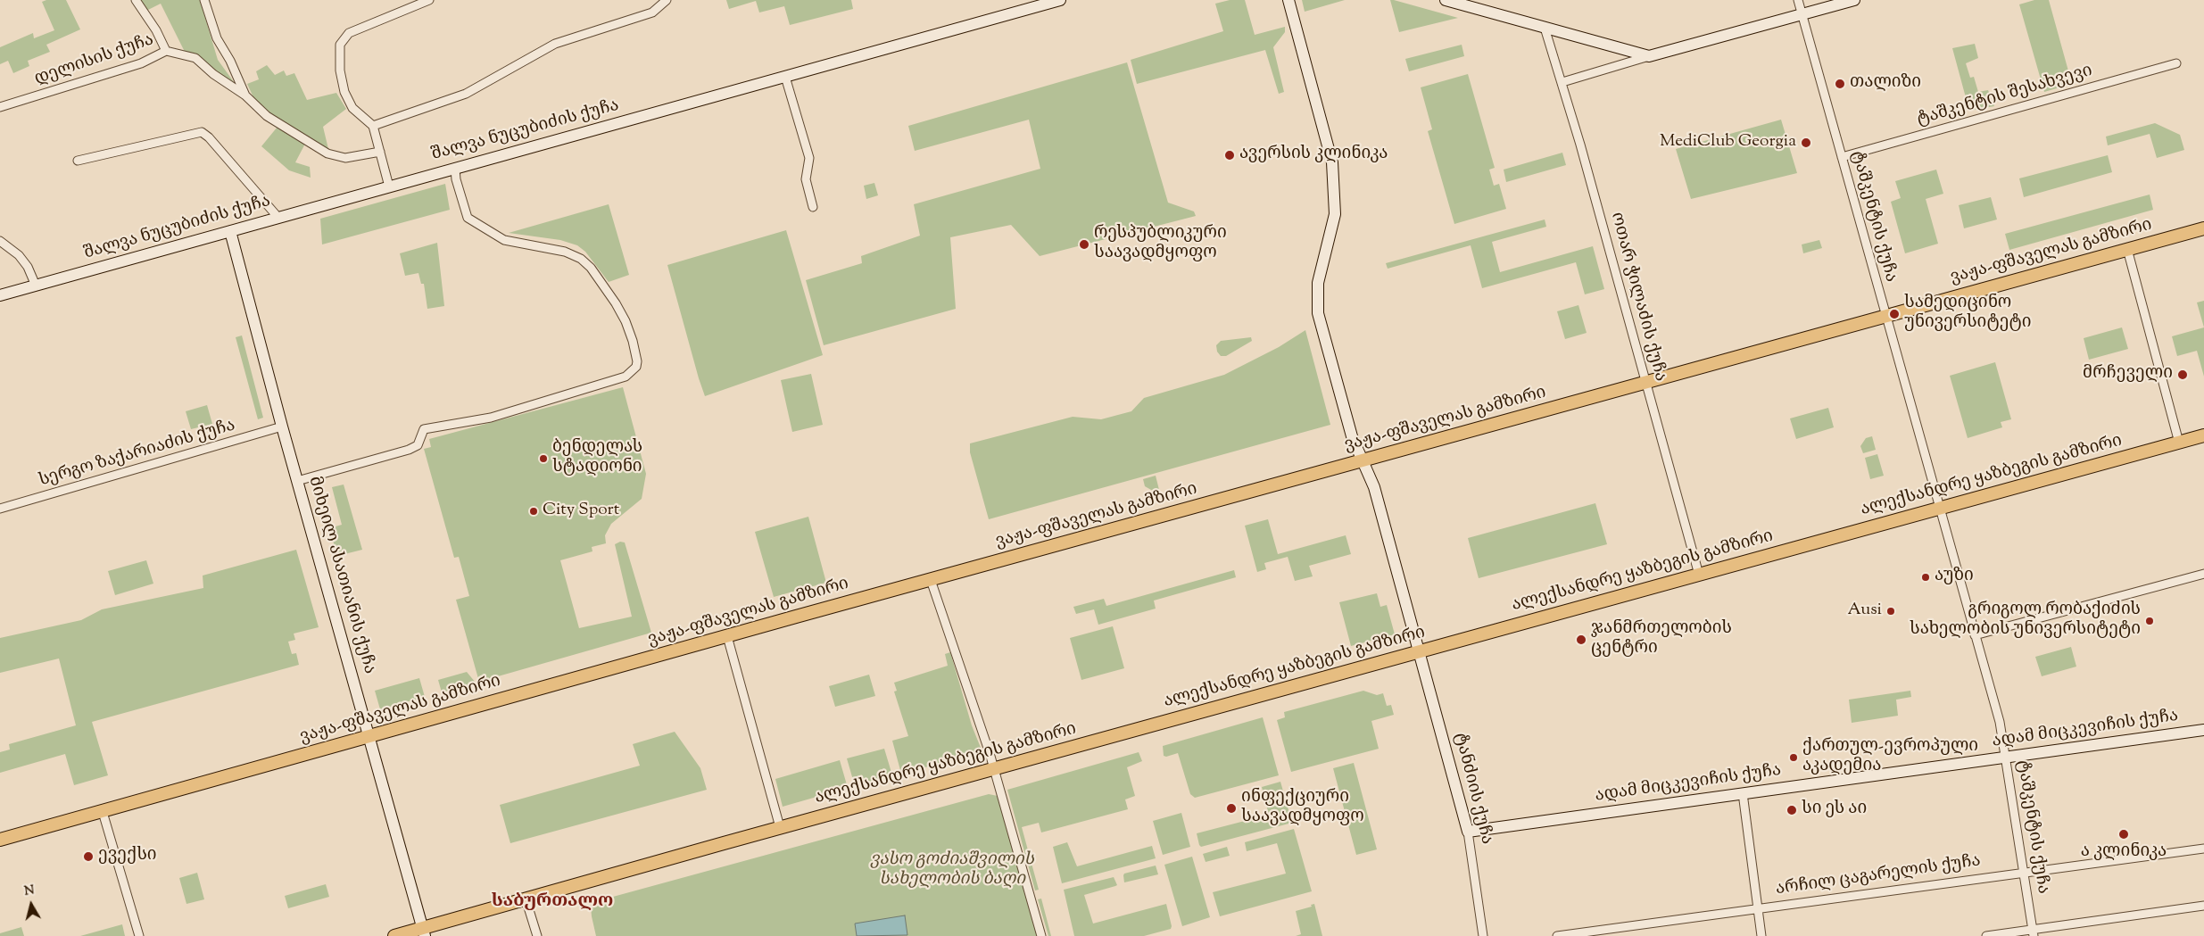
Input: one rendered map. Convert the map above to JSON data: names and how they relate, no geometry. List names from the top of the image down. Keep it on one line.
{"streets":{"main road":["შალვა ნუცუბიძის ქუჩა","ვაჟა-ფშაველას გამზირი","ალექსანდრე ყაზბეგის გამზირი","მიხეილ ასათიანის ქუჩა","ადამ მიცკევიჩის ქუჩა","ტანძიის ქუჩა"],"street":["დელისის ქუჩა","ტაშკენტის შესახვევი","ტაშკენტის ქუჩა","ოთარ ჭილაძის ქუჩა","სერგო ზაქარიაძის ქუჩა","არჩილ ცაგარელის ქუჩა"]},"crossings":[["ტაშკენტის შესახვევი","ტაშკენტის ქუჩა"],["შალვა ნუცუბიძის ქუჩა","მიხეილ ასათიანის ქუჩა"],["ტაშკენტის ქუჩა","ვაჟა-ფშაველას გამზირი"],["ტაშკენტის ქუჩა","ალექსანდრე ყაზბეგის გამზირი"],["ტაშკენტის ქუჩა","ადამ მიცკევიჩის ქუჩა"],["ტაშკენტის ქუჩა","არჩილ ცაგარელის ქუჩა"],["ვაჟა-ფშაველას გამზირი","ოთარ ჭილაძის ქუჩა"],["ვაჟა-ფშაველას გამზირი","მიხეილ ასათიანის ქუჩა"],["ვაჟა-ფშაველას გამზირი","ტანძიის ქუჩა"],["ოთარ ჭილაძის ქუჩა","ალექსანდრე ყაზბეგის გამზირი"],["სერგო ზაქარიაძის ქუჩა","მიხეილ ასათიანის ქუჩა"],["ალექსანდრე ყაზბეგის გამზირი","მიხეილ ასათიანის ქუჩა"],["ალექსანდრე ყაზბეგის გამზირი","ტანძიის ქუჩა"],["ადამ მიცკევიჩის ქუჩა","ტანძიის ქუჩა"]],"districts":["საბურთალო"],"parks":["ვასო გოძიაშვილის სახელობის ბაღი"],"places":["თალიზი","MediClub Georgia","ავერსის კლინიკა","რესპუბლიკური საავადმყოფო","სამედიცინო უნივერსიტეტი","მრჩეველი","ბენდელას სტადიონი","City Sport","აუზი","Ausi","გრიგოლ რობაქიძის სახელობის უნივერსიტეტი","ჯანმრთელობის ცენტრი","ქართულ-ევროპული აკადემია","ინფექციური საავადმყოფო","სი ეს აი","ა კლინიკა","ევექსი"],"north":"top"}
